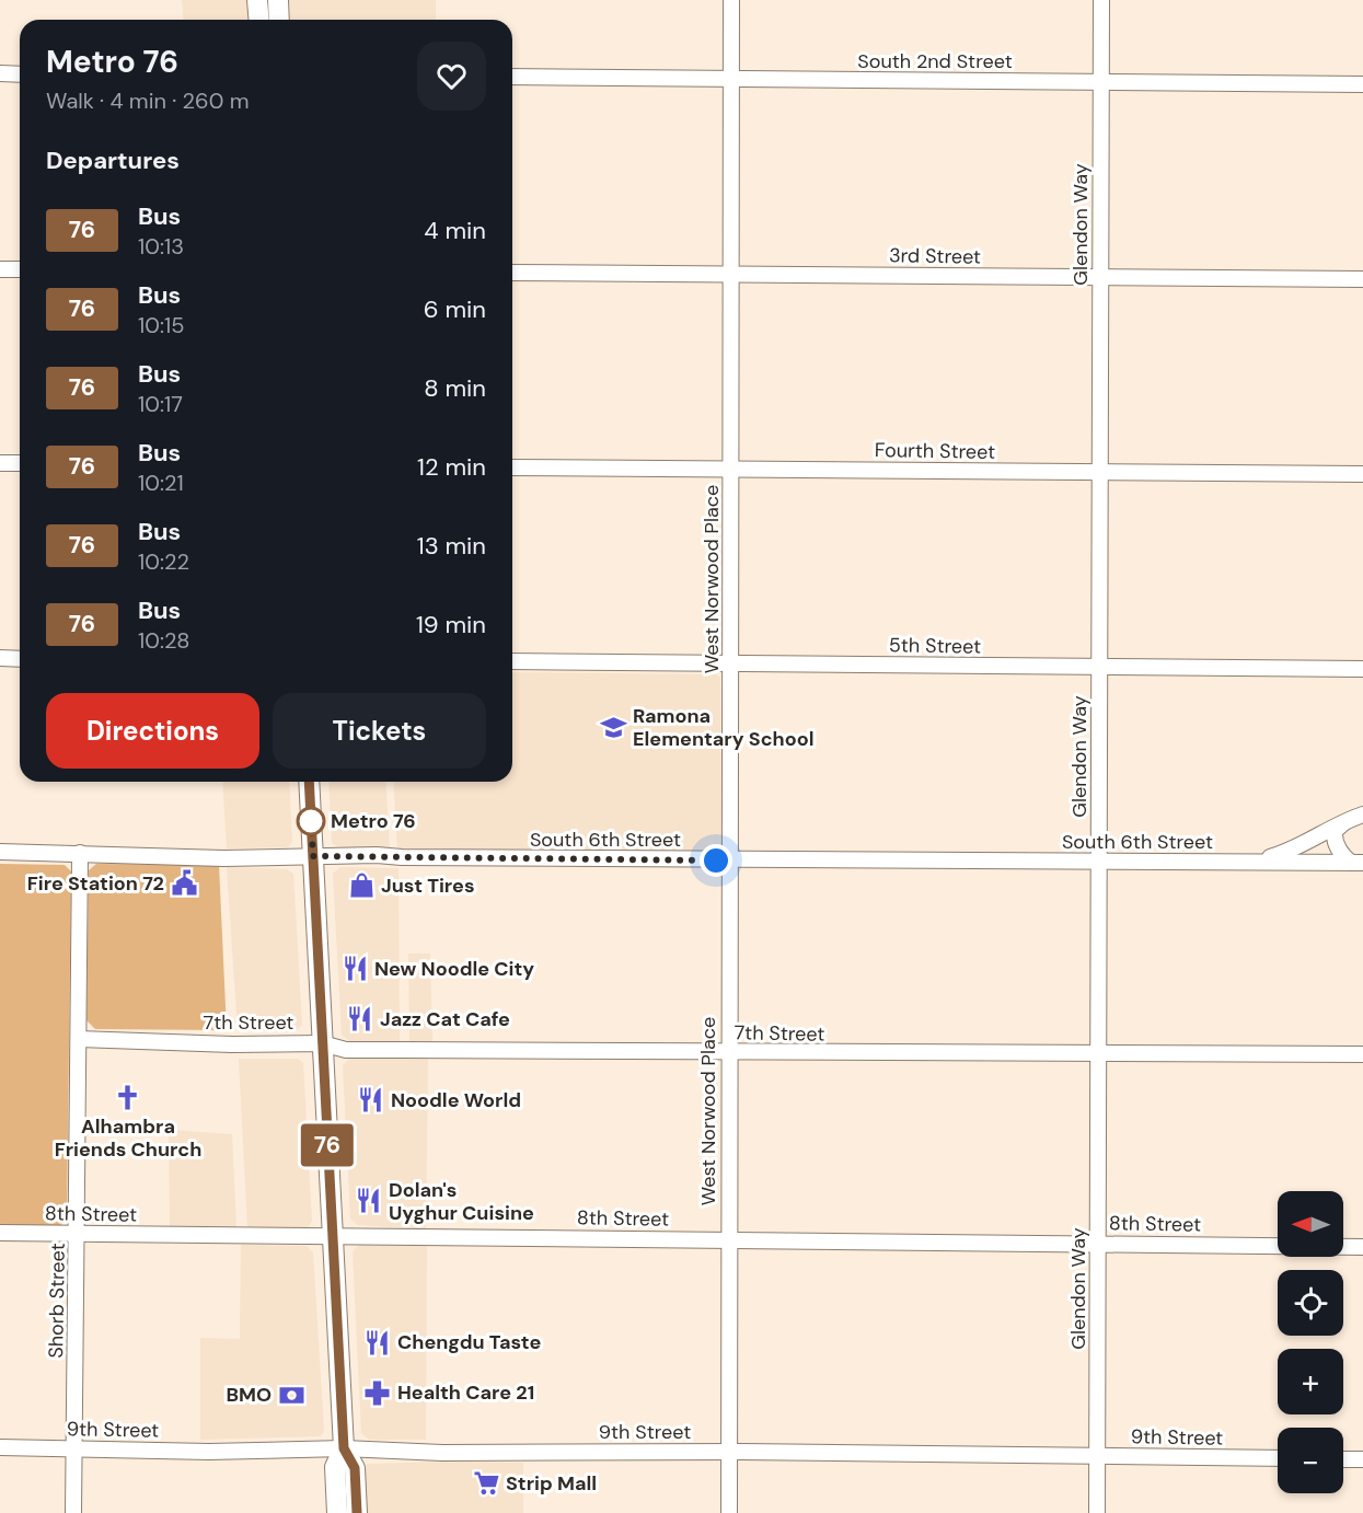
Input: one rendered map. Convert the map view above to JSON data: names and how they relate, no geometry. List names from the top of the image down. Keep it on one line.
{"streets":{"street":["South 2nd Street","Glendon Way","3rd Street","Fourth Street","West Norwood Place","5th Street","South 6th Street","7th Street","8th Street","Shorb Street","9th Street"]},"crossings":[["South 2nd Street","Glendon Way"],["South 2nd Street","West Norwood Place"],["Glendon Way","3rd Street"],["Glendon Way","Fourth Street"],["Glendon Way","5th Street"],["Glendon Way","South 6th Street"],["Glendon Way","7th Street"],["Glendon Way","8th Street"],["Glendon Way","9th Street"],["3rd Street","West Norwood Place"],["Fourth Street","West Norwood Place"],["West Norwood Place","5th Street"],["West Norwood Place","South 6th Street"],["West Norwood Place","7th Street"],["West Norwood Place","8th Street"],["West Norwood Place","9th Street"],["South 6th Street","Shorb Street"],["7th Street","Shorb Street"],["8th Street","Shorb Street"],["Shorb Street","9th Street"]],"places":{"school or university":["Ramona Elementary School"],"other":["Metro 76"],"public building":["Fire Station 72"],"shop":["Just Tires"],"restaurant":["New Noodle City","Jazz Cat Cafe","Noodle World","Dolan's Uyghur Cuisine","Chengdu Taste"],"church":["Alhambra Friends Church"],"pharmacy":["Health Care 21"],"bank":["BMO"],"supermarket":["Strip Mall"]},"lines":["bus line 76"],"north":"left","page":{"on_map":"76","heading":[["Metro 76","Walk · 4 min · 260 m"],"Departures"],"list":[{"mark":"76","name":"Bus","note":"10:13","value":"4 min"},{"mark":"76","name":"Bus","note":"10:15","value":"6 min"},{"mark":"76","name":"Bus","note":"10:17","value":"8 min"},{"mark":"76","name":"Bus","note":"10:21","value":"12 min"},{"mark":"76","name":"Bus","note":"10:22","value":"13 min"},{"mark":"76","name":"Bus","note":"10:28","value":"19 min"}],"buttons":["Directions","Tickets"],"map_buttons":["+","−"]}}
